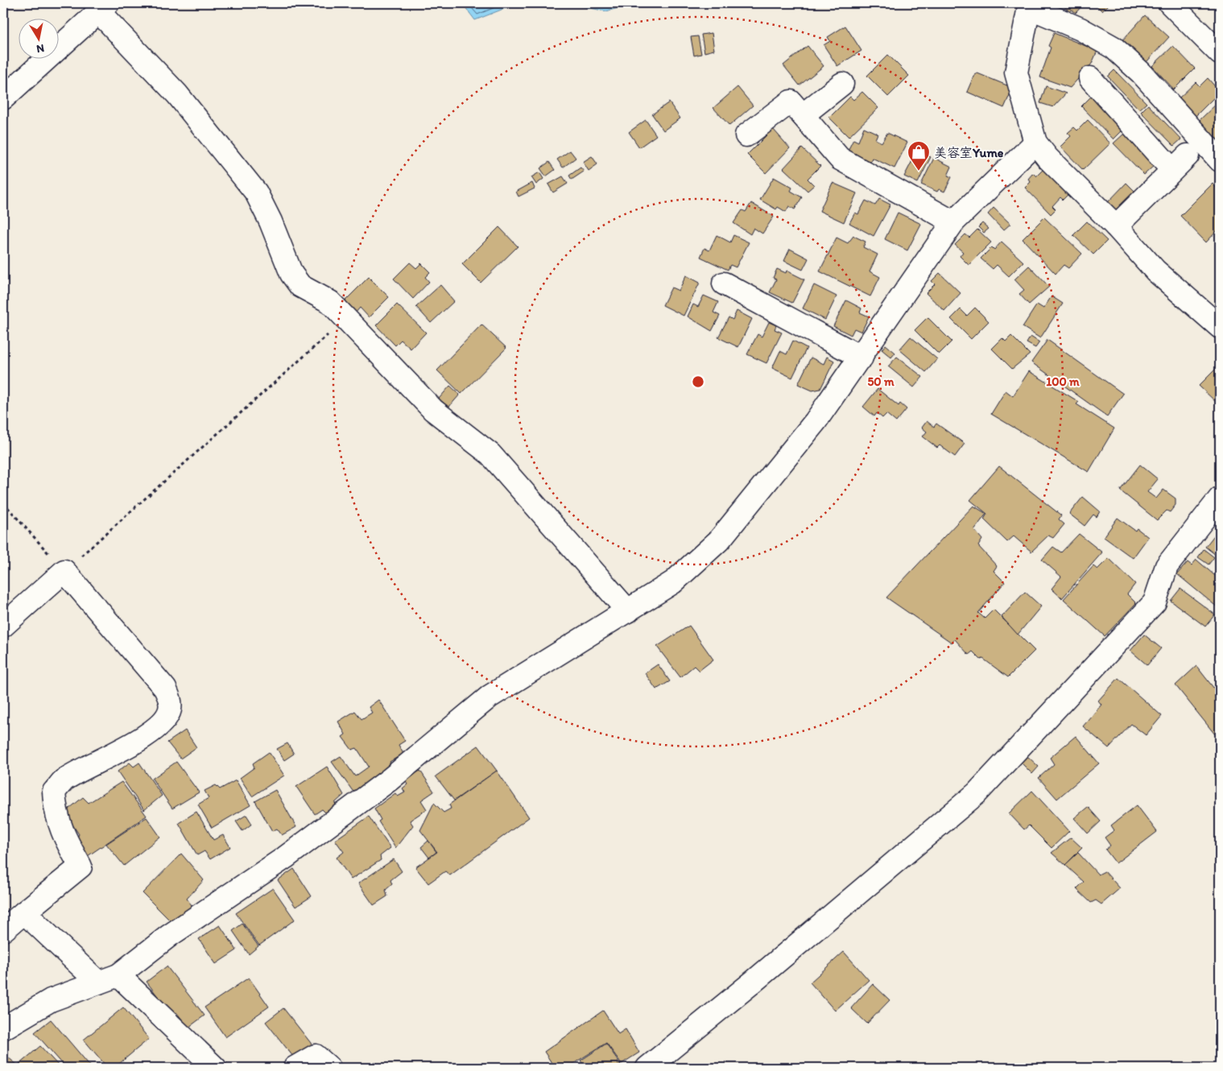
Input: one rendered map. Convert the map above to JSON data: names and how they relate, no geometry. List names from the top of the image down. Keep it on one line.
{"places":{"shop":["美容室Yume"]},"north":"bottom","rings":["50 m","100 m"]}
